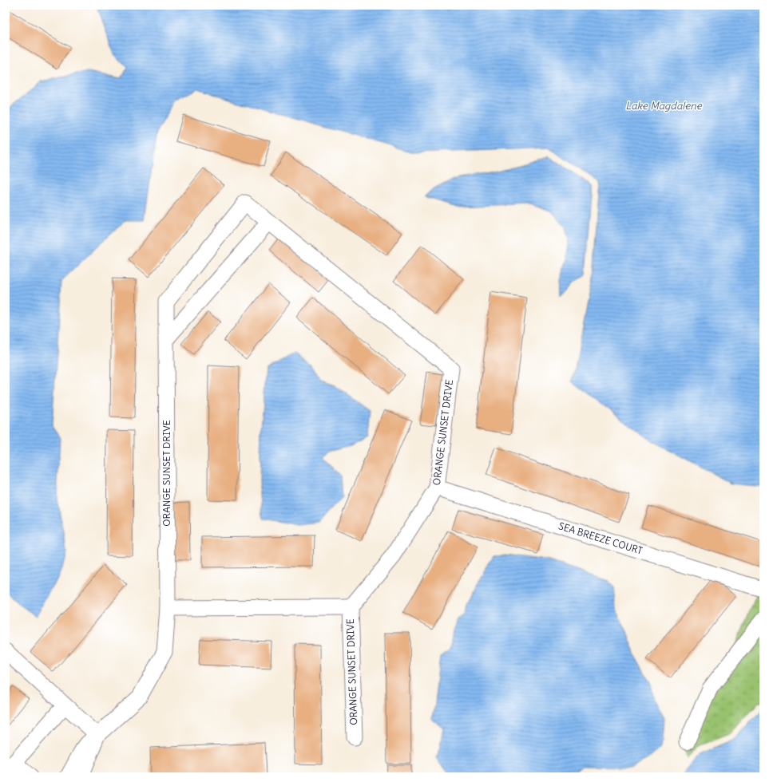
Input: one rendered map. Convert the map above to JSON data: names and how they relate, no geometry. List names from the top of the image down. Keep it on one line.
{"streets":{"street":["ORANGE SUNSET DRIVE","SEA BREEZE COURT"]},"crossings":[["ORANGE SUNSET DRIVE","SEA BREEZE COURT"]],"water":["Lake Magdalene"]}
